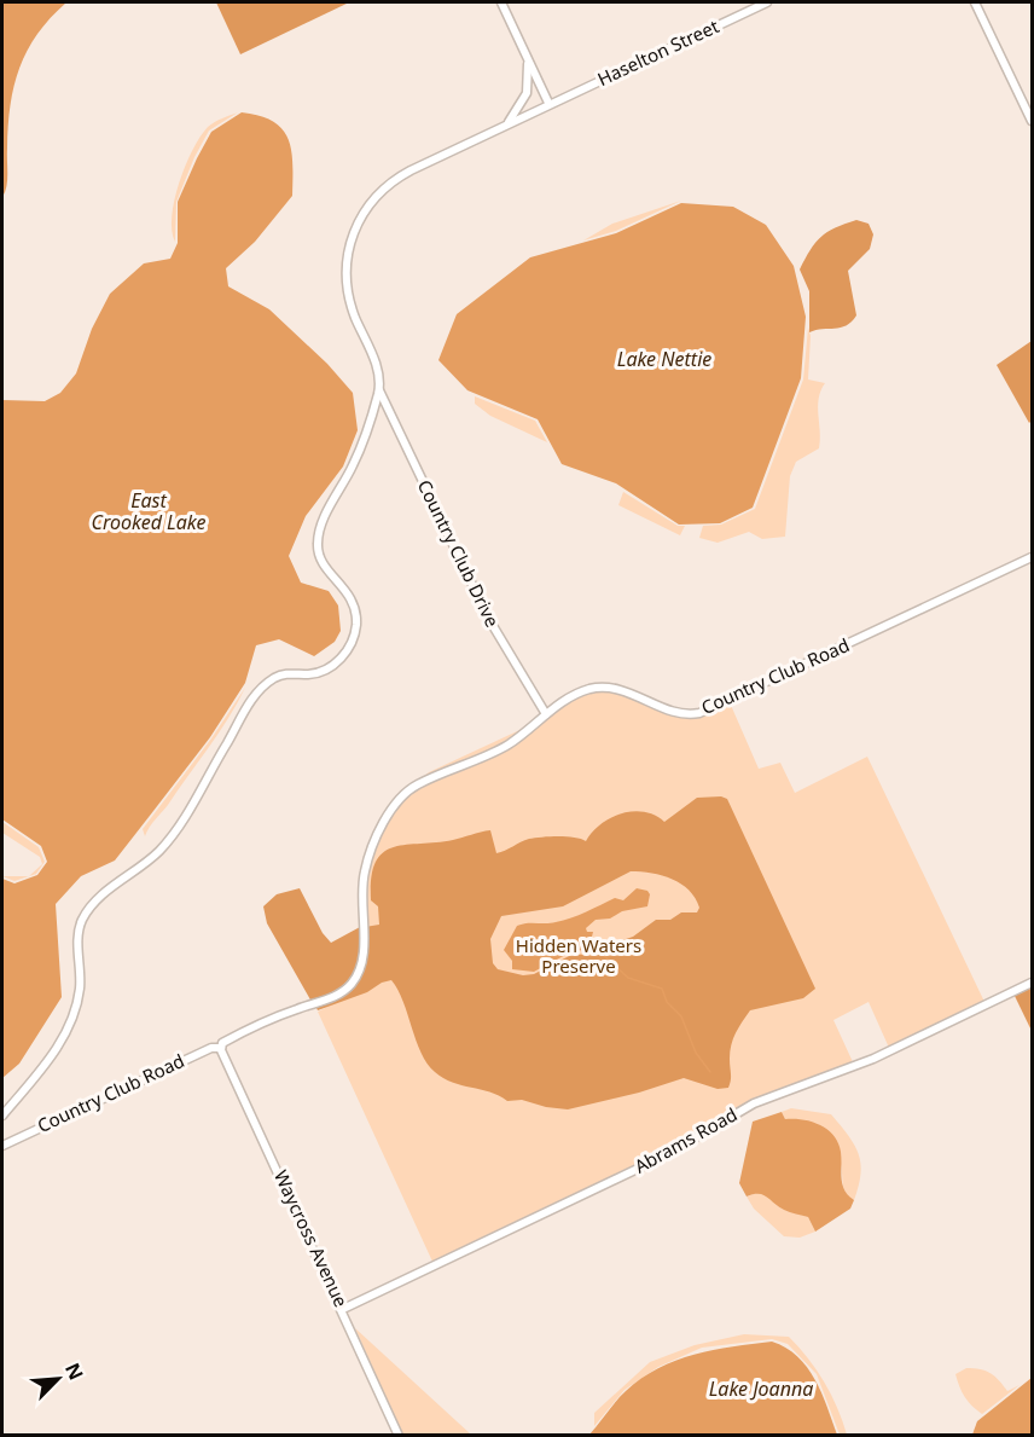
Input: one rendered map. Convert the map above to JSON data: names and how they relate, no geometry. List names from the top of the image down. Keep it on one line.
{"streets":{"street":["Haselton Street","Country Club Drive","Country Club Road","Abrams Road","Waycross Avenue"]},"crossings":[["Haselton Street","Country Club Drive"],["Country Club Drive","Country Club Road"],["Country Club Road","Waycross Avenue"],["Abrams Road","Waycross Avenue"]],"water":["Lake Nettie","East Crooked Lake","Lake Joanna"],"parks":["Hidden Waters Preserve"],"north":"top right"}
